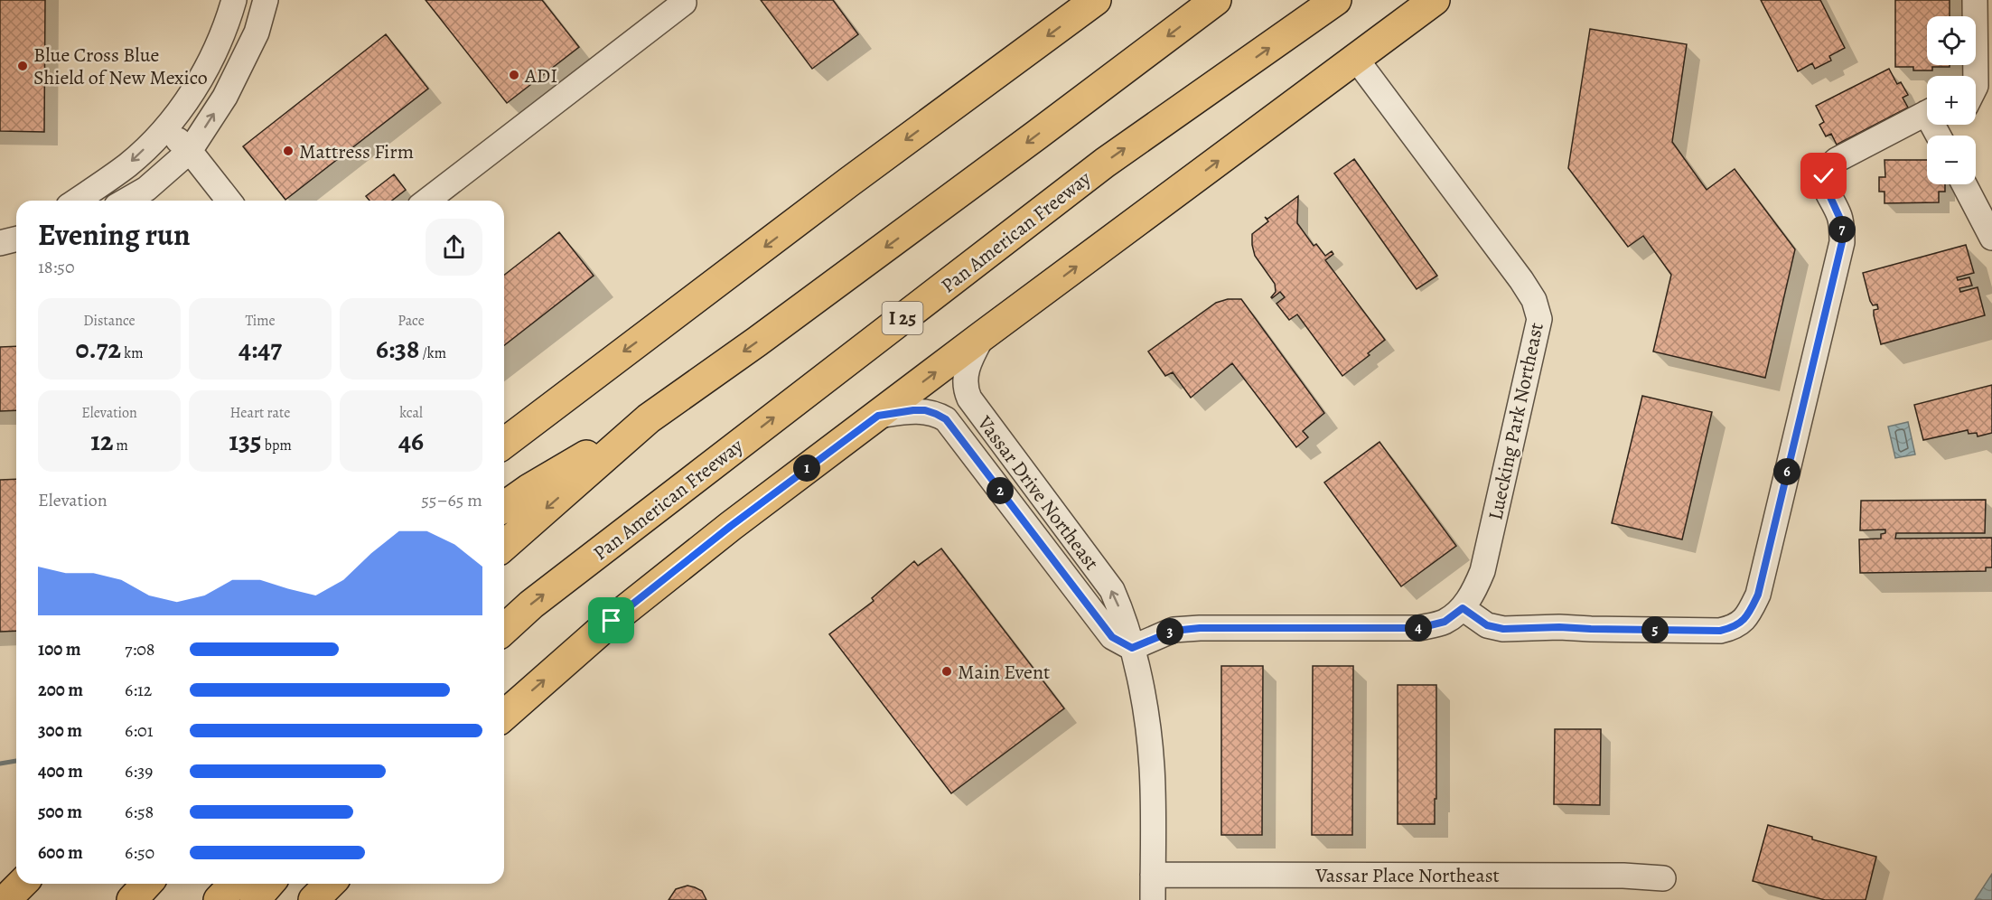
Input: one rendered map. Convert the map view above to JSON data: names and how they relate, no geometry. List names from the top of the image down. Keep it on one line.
{"streets":{"main road":["Pan American Freeway","I 25"],"street":["Luecking Park Northeast","Vassar Drive Northeast","Vassar Place Northeast"]},"crossings":[["Vassar Drive Northeast","Vassar Place Northeast"]],"one_way":["Vassar Drive Northeast"],"places":["Blue Cross Blue Shield of New Mexico","ADI","Mattress Firm","Main Event"],"page":{"map_buttons":["+","−"],"heading":["Evening run","18:50"],"pins":["7","1","6","2","4","5","3"],"stats":[["Distance","0.72 km"],["Time","4:47"],["Pace","6:38 /km"],["Elevation","12 m"],["Heart rate","135 bpm"],["kcal","46"]],"chart":["Elevation","55–65 m"],"list":[{"name":"100 m","note":"7:08"},{"name":"200 m","note":"6:12"},{"name":"300 m","note":"6:01"},{"name":"400 m","note":"6:39"},{"name":"500 m","note":"6:58"},{"name":"600 m","note":"6:50"}]}}
